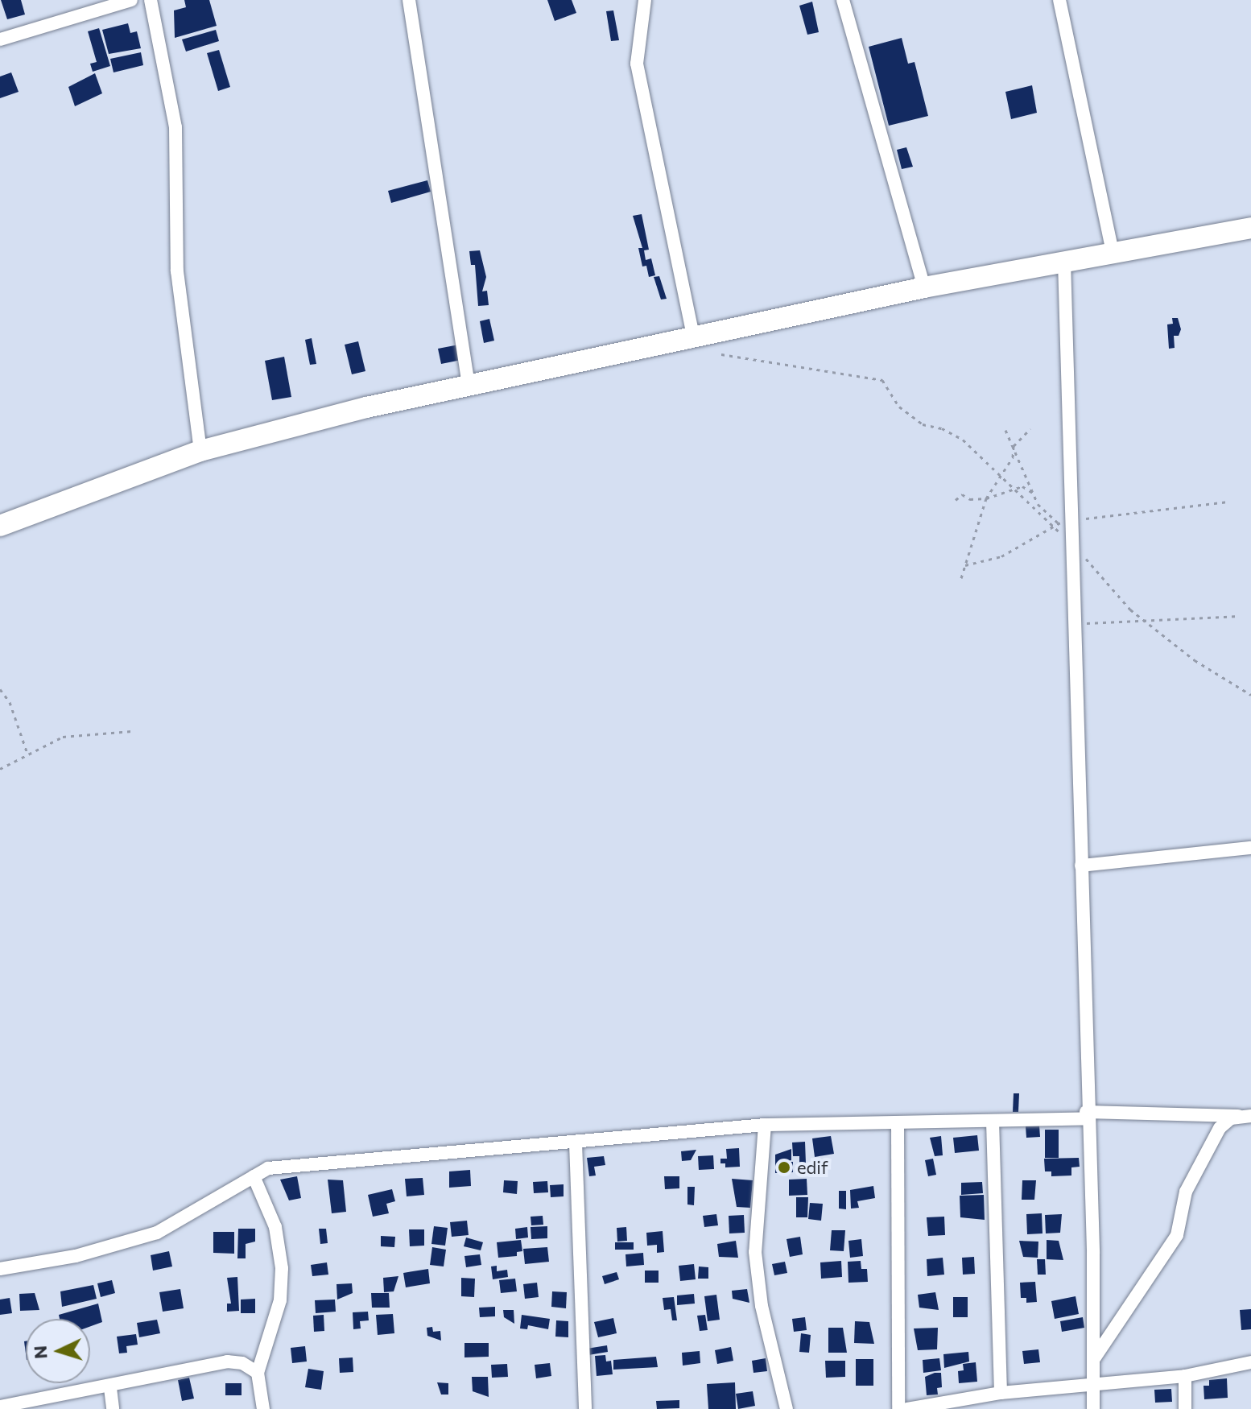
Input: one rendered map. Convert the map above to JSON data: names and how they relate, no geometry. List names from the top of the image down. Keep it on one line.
{"places":["edif"],"north":"left"}
